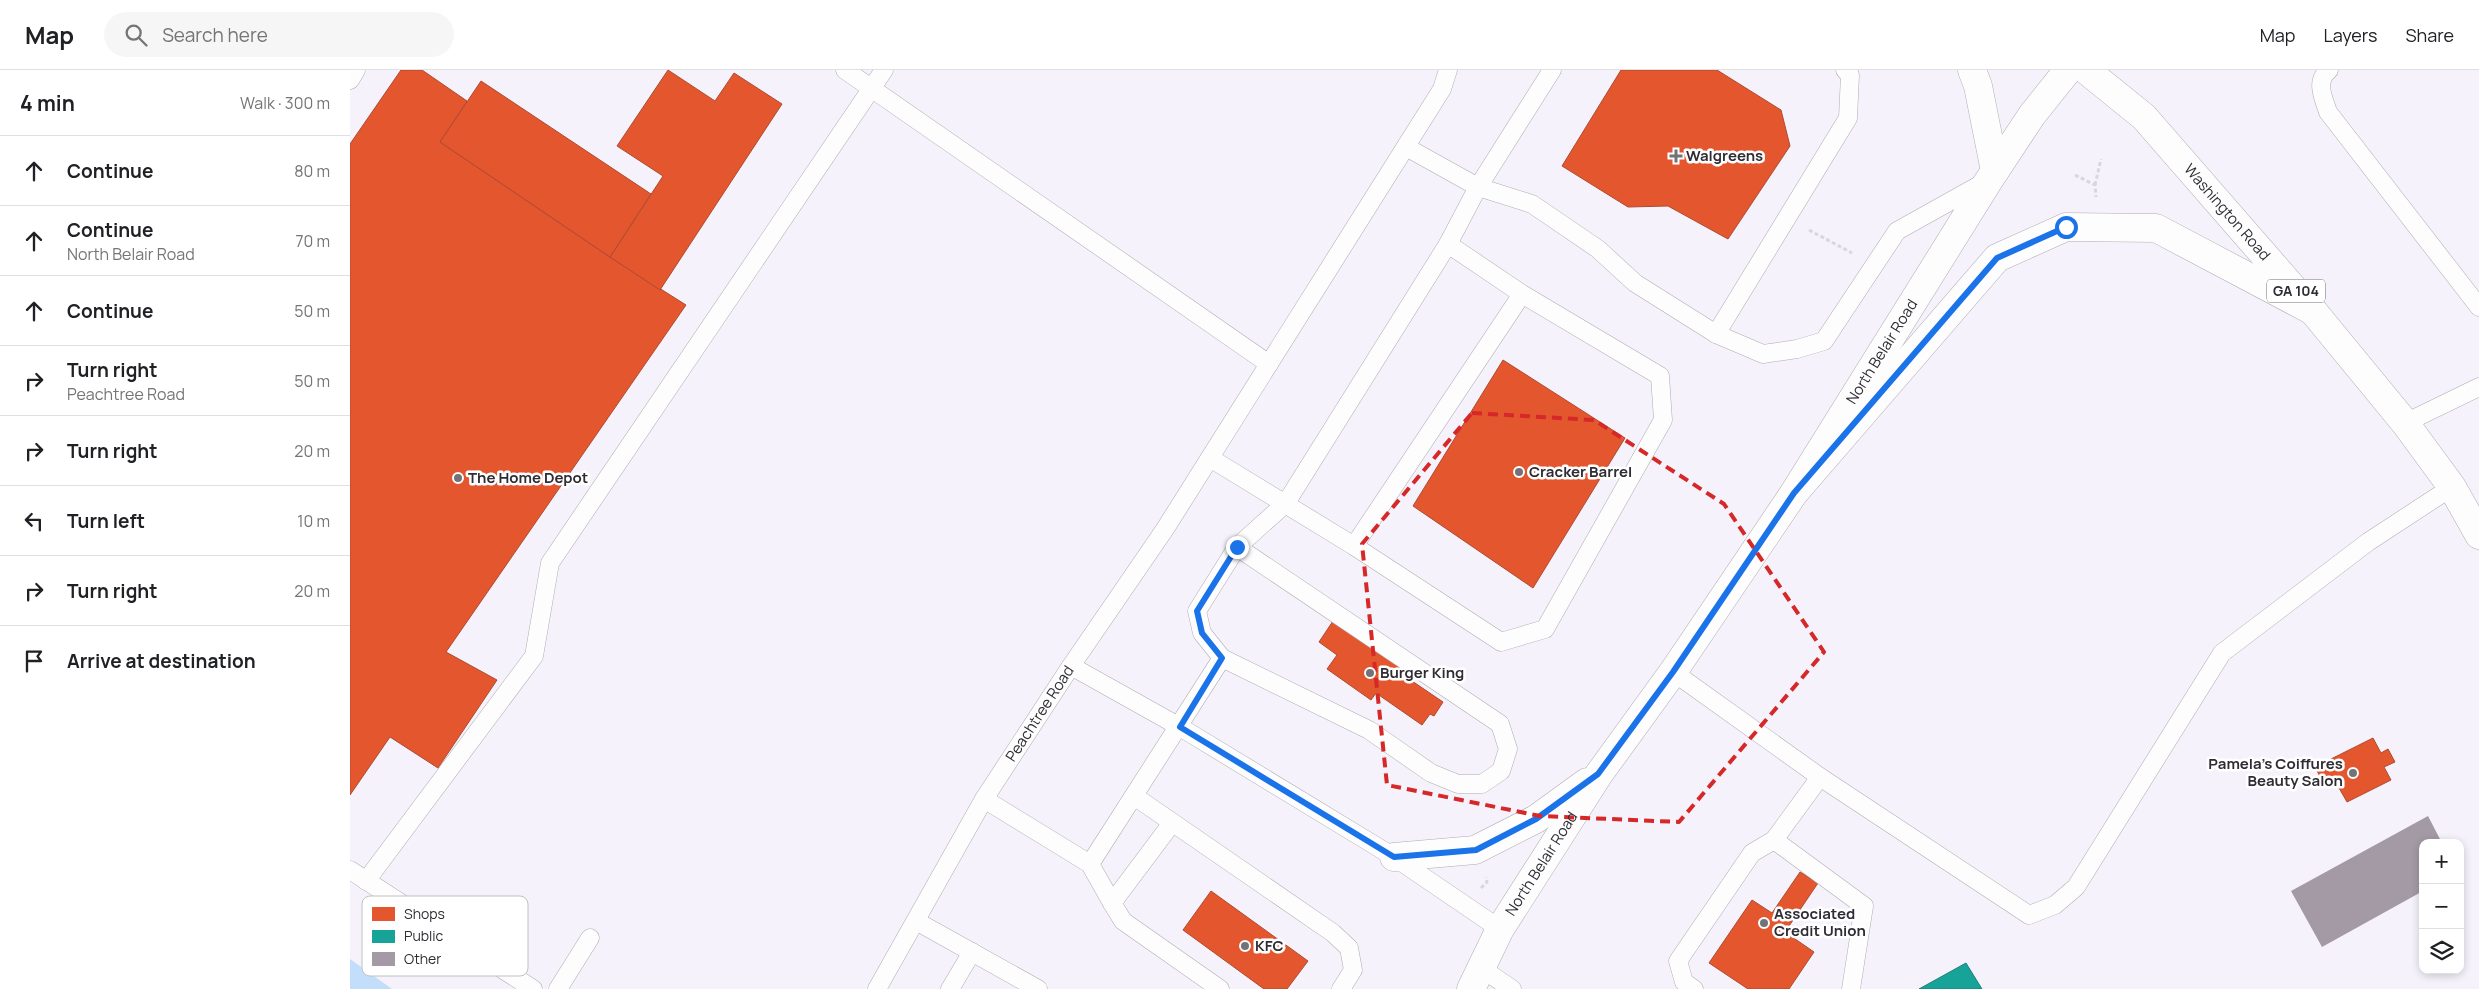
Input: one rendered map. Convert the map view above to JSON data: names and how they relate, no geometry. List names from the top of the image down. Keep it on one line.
{"streets":{"main road":["Washington Road","GA 104","North Belair Road"],"lane":["Peachtree Road"]},"crossings":[["North Belair Road","Peachtree Road"]],"places":{"health":["Walgreens"],"other":["Cracker Barrel","The Home Depot","Burger King","Pamela's Coiffures Beauty Salon","Associated Credit Union","KFC"]},"legend":["Shops","Public","Other"],"page":{"header":"Map","search":"Search here","nav":["Map","Layers","Share"],"heading":["4 min","Walk · 300 m"],"list":[["Continue","80 m"],["Continue","North Belair Road","70 m"],["Continue","50 m"],["Turn right","Peachtree Road","50 m"],["Turn right","20 m"],["Turn left","10 m"],["Turn right","20 m"],"Arrive at destination"],"map_buttons":["+","−"]}}
